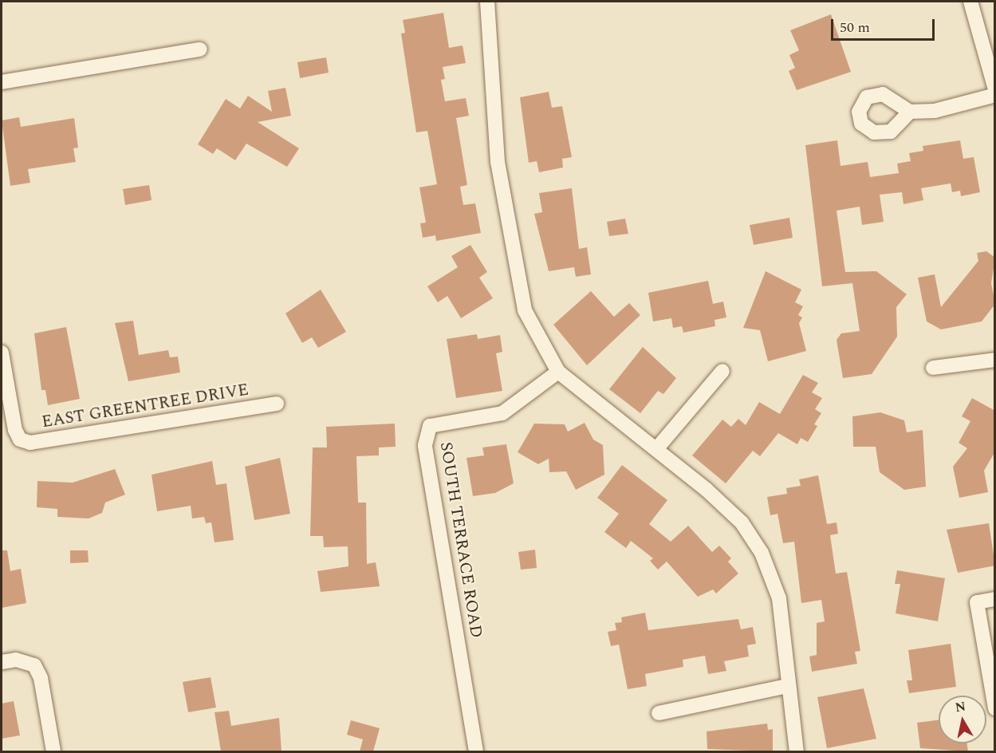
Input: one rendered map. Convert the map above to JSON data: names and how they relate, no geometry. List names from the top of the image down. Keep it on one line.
{"streets":{"street":["EAST GREENTREE DRIVE","SOUTH TERRACE ROAD"]},"scale_bar":"50 m","north":"top"}
